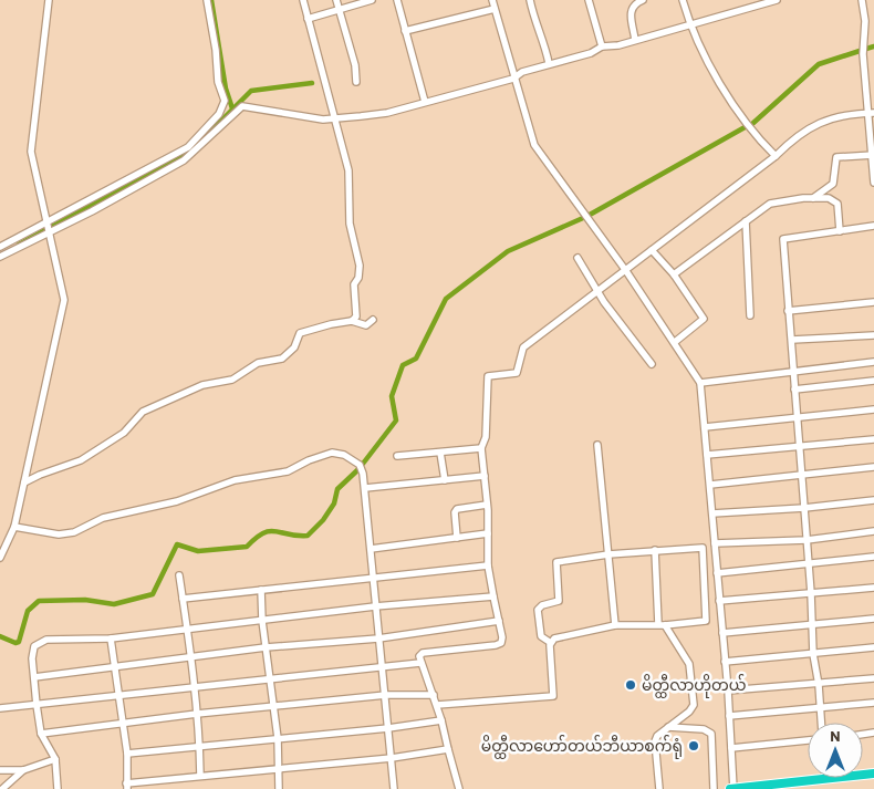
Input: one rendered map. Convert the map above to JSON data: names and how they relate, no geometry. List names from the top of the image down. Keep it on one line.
{"places":["မိတ္ထီလာဟိုတယ်","မိတ္ထီလာဟော်တယ်ဘီယာစက်ရုံ"],"north":"top"}
